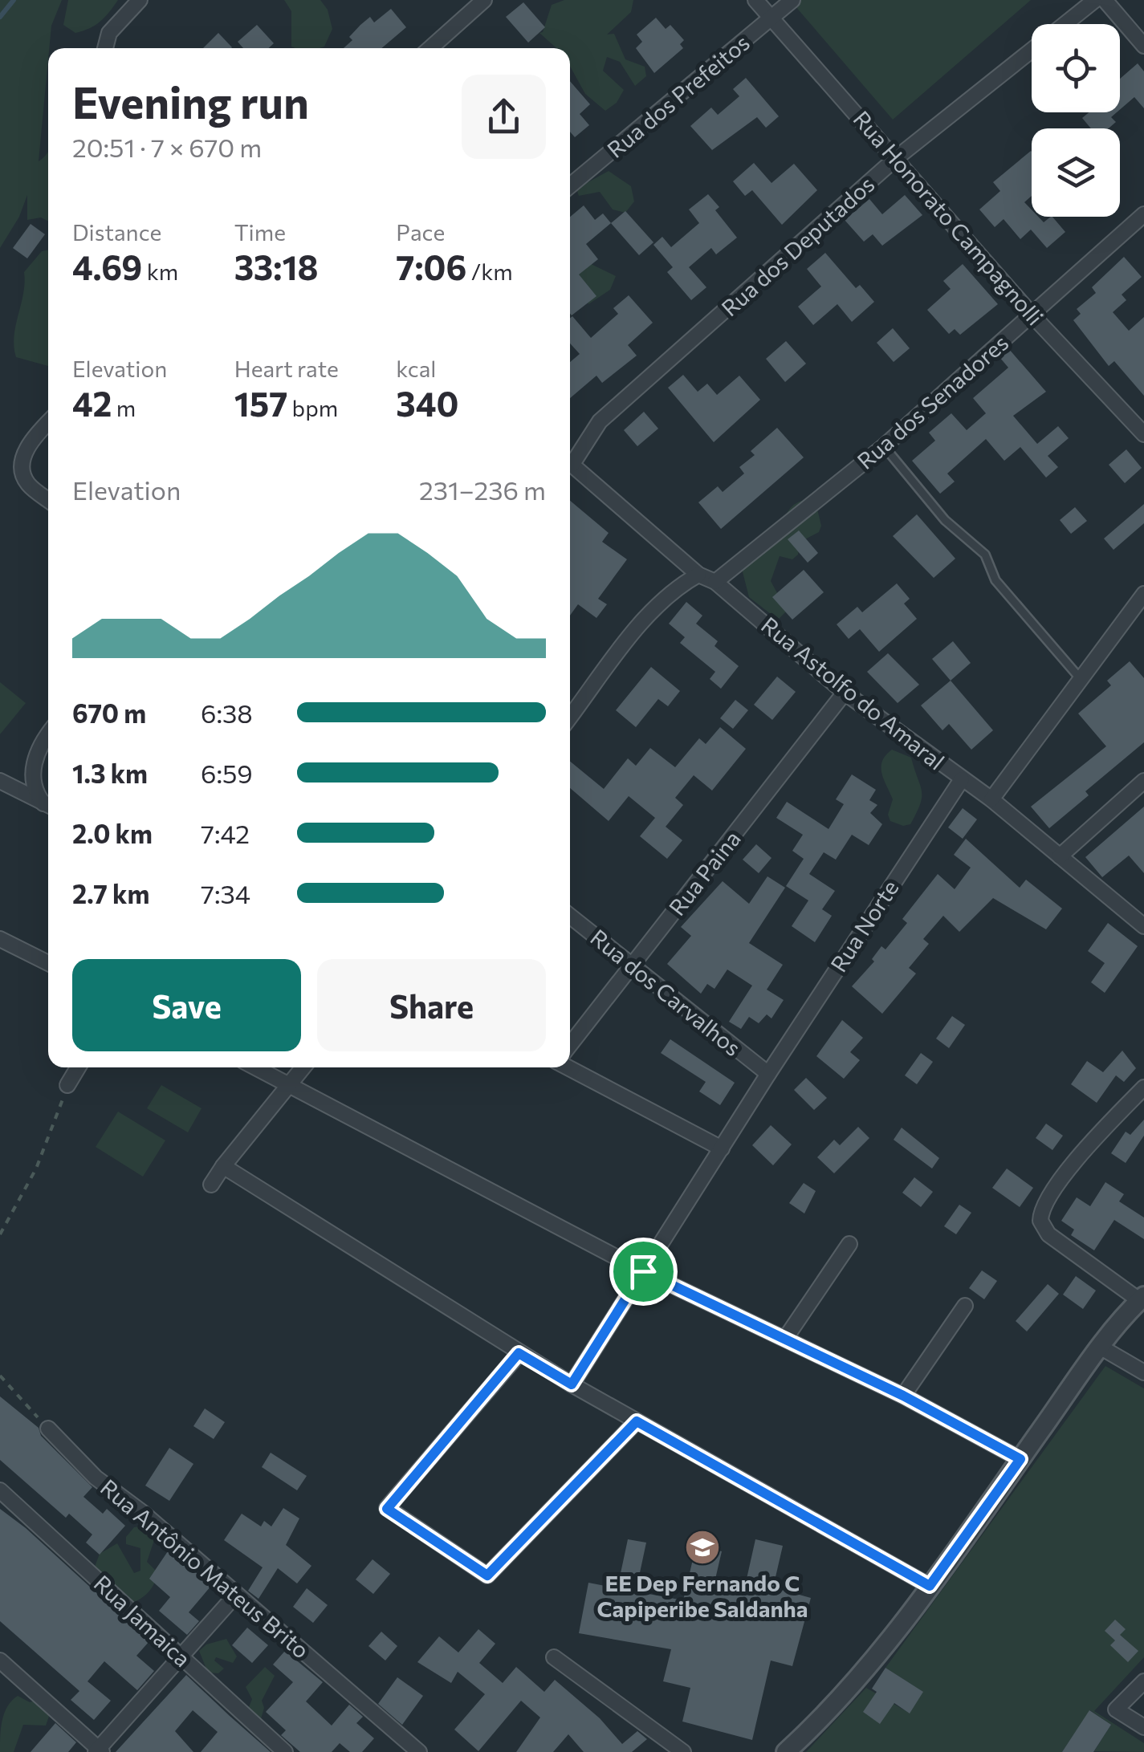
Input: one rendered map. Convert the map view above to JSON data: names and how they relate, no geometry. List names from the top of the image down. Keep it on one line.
{"streets":{"street":["Rua dos Prefeitos","Rua Honorato Campagnolli","Rua dos Deputados","Rua dos Senadores","Rua Astolfo do Amaral","Rua Paina","Rua Norte","Rua dos Carvalhos","Rua Antônio Mateus Brito","Rua Jamaica"]},"crossings":[["Rua dos Prefeitos","Rua Honorato Campagnolli"],["Rua Honorato Campagnolli","Rua dos Deputados"],["Rua Honorato Campagnolli","Rua dos Senadores"],["Rua dos Senadores","Rua Astolfo do Amaral"],["Rua Astolfo do Amaral","Rua Paina"],["Rua Astolfo do Amaral","Rua Norte"],["Rua Paina","Rua dos Carvalhos"],["Rua Norte","Rua dos Carvalhos"]],"places":{"school or university":["EE Dep Fernando C Capiperibe Saldanha"]},"page":{"heading":["Evening run","20:51 · 7 × 670 m"],"stats":[["Distance","4.69 km"],["Time","33:18"],["Pace","7:06 /km"],["Elevation","42 m"],["Heart rate","157 bpm"],["kcal","340"]],"chart":["Elevation","231–236 m"],"list":[{"name":"670 m","note":"6:38"},{"name":"1.3 km","note":"6:59"},{"name":"2.0 km","note":"7:42"},{"name":"2.7 km","note":"7:34"}],"buttons":["Save","Share"]}}
